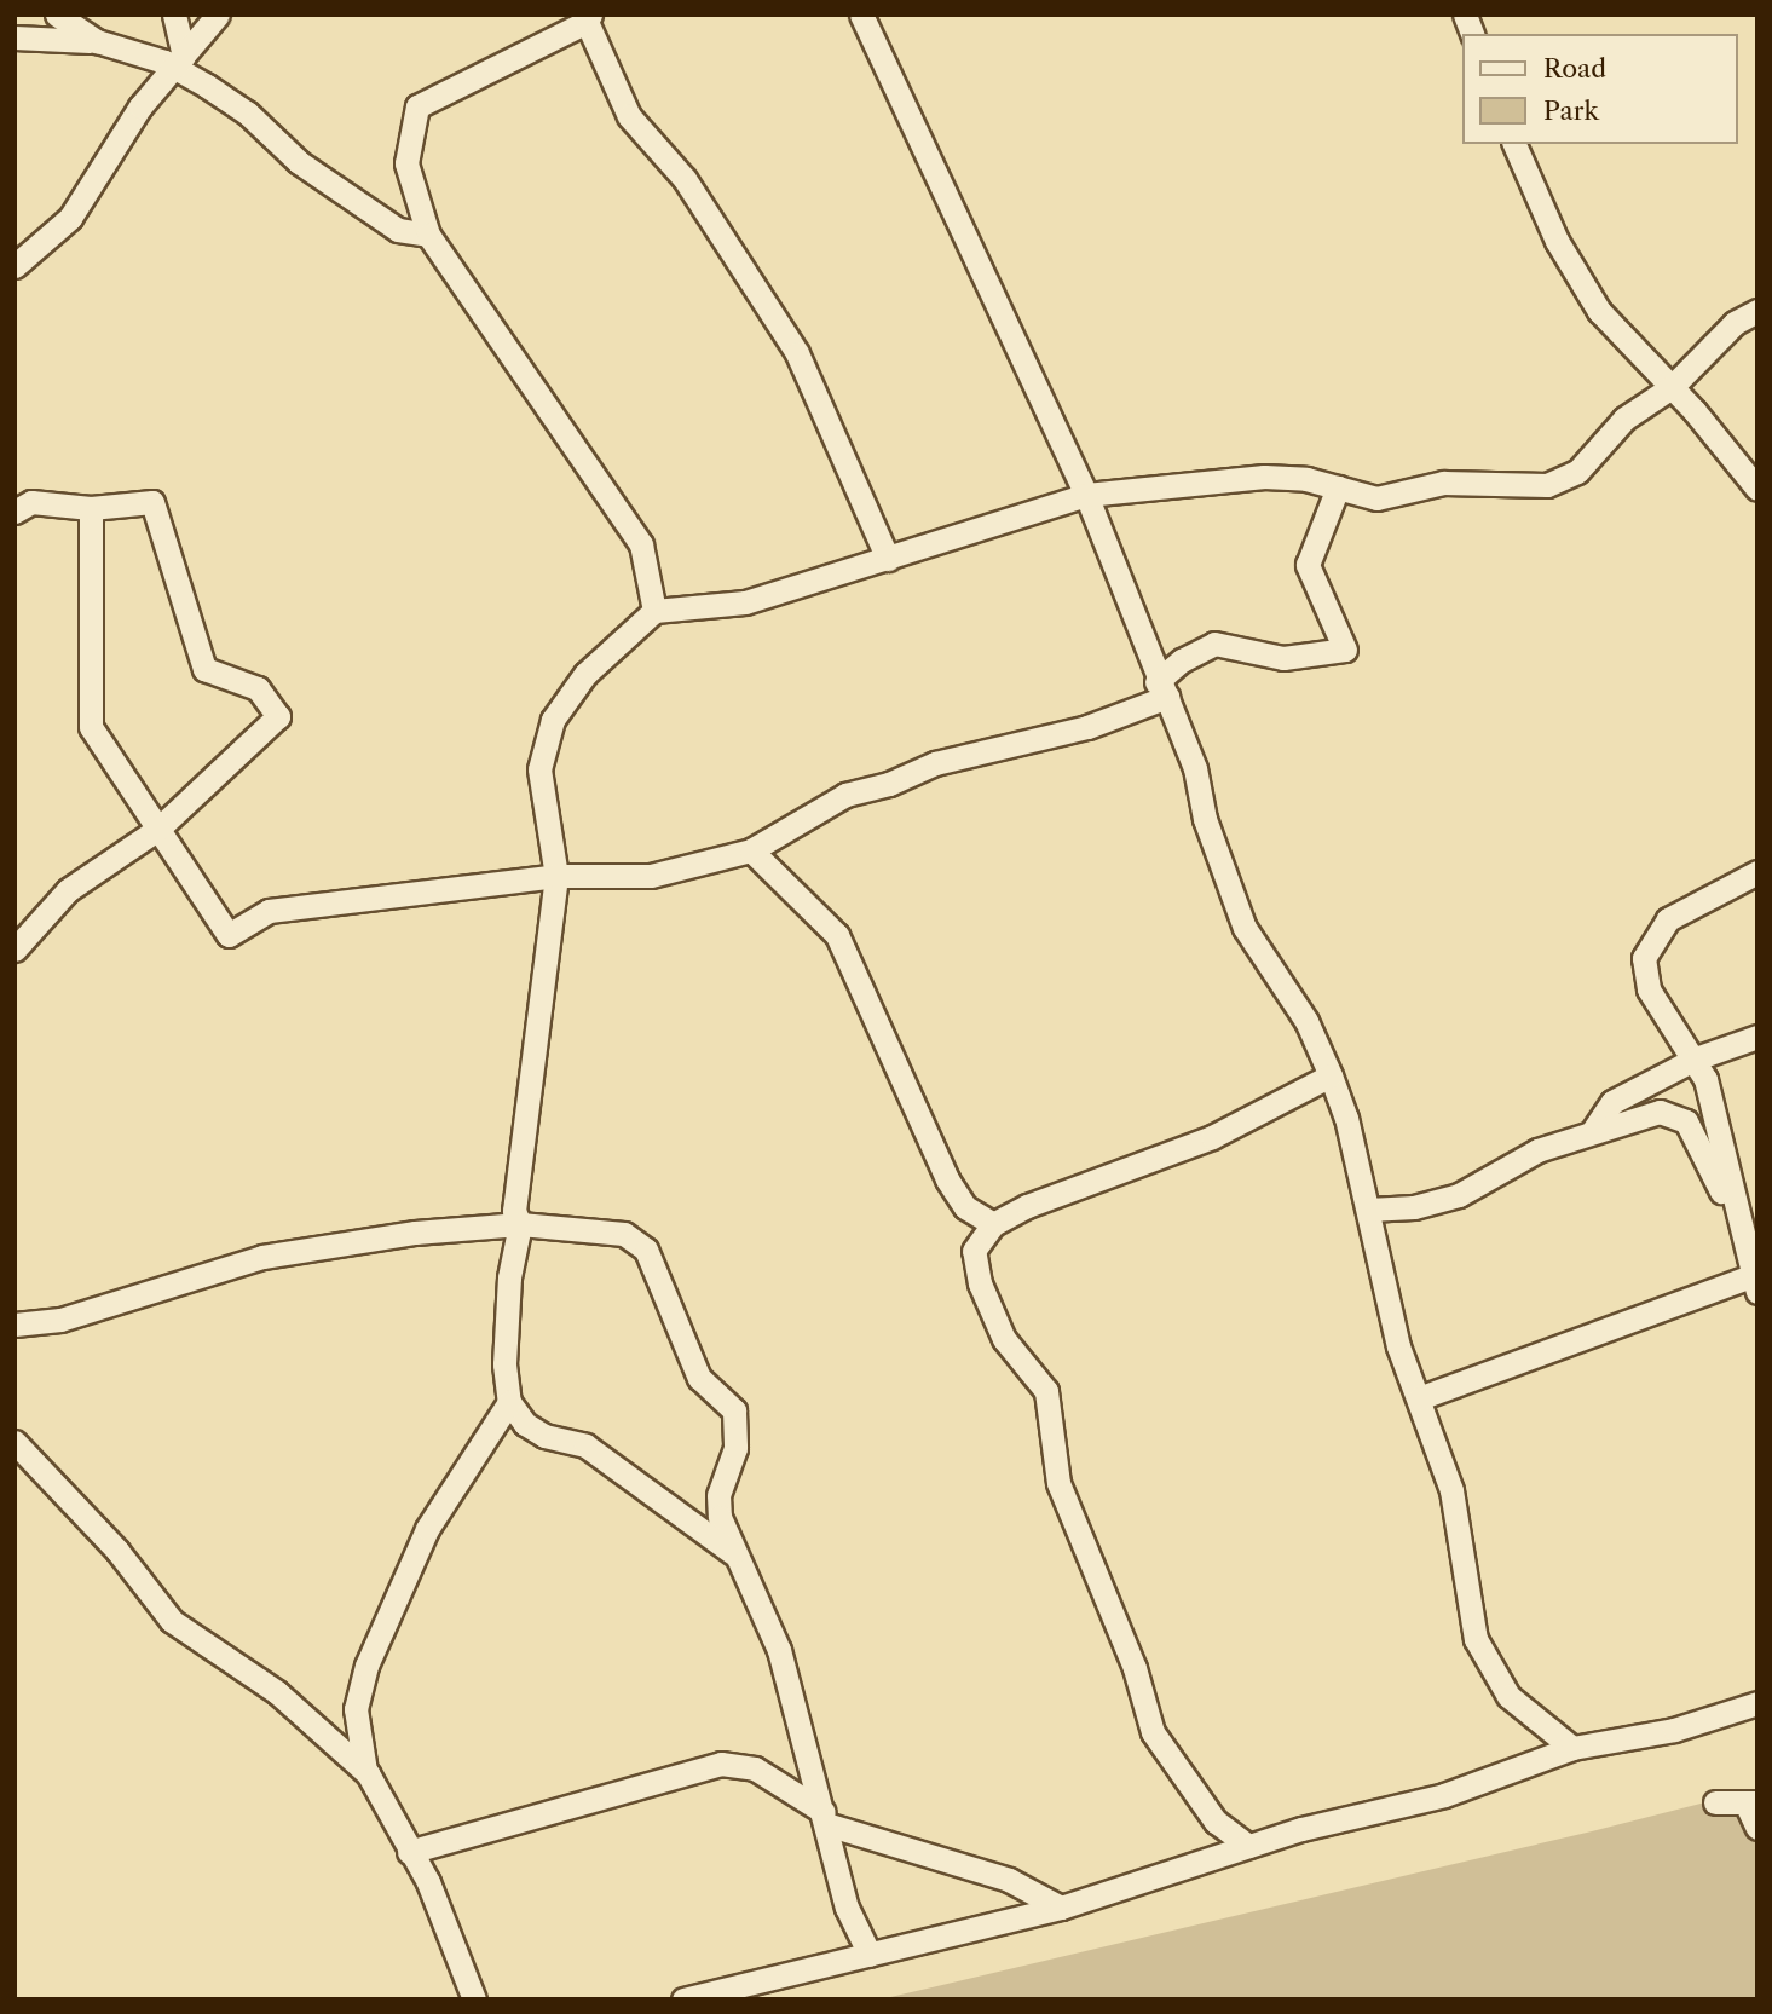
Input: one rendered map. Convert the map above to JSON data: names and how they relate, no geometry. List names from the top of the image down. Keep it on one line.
{"legend":["Road","Park"]}
